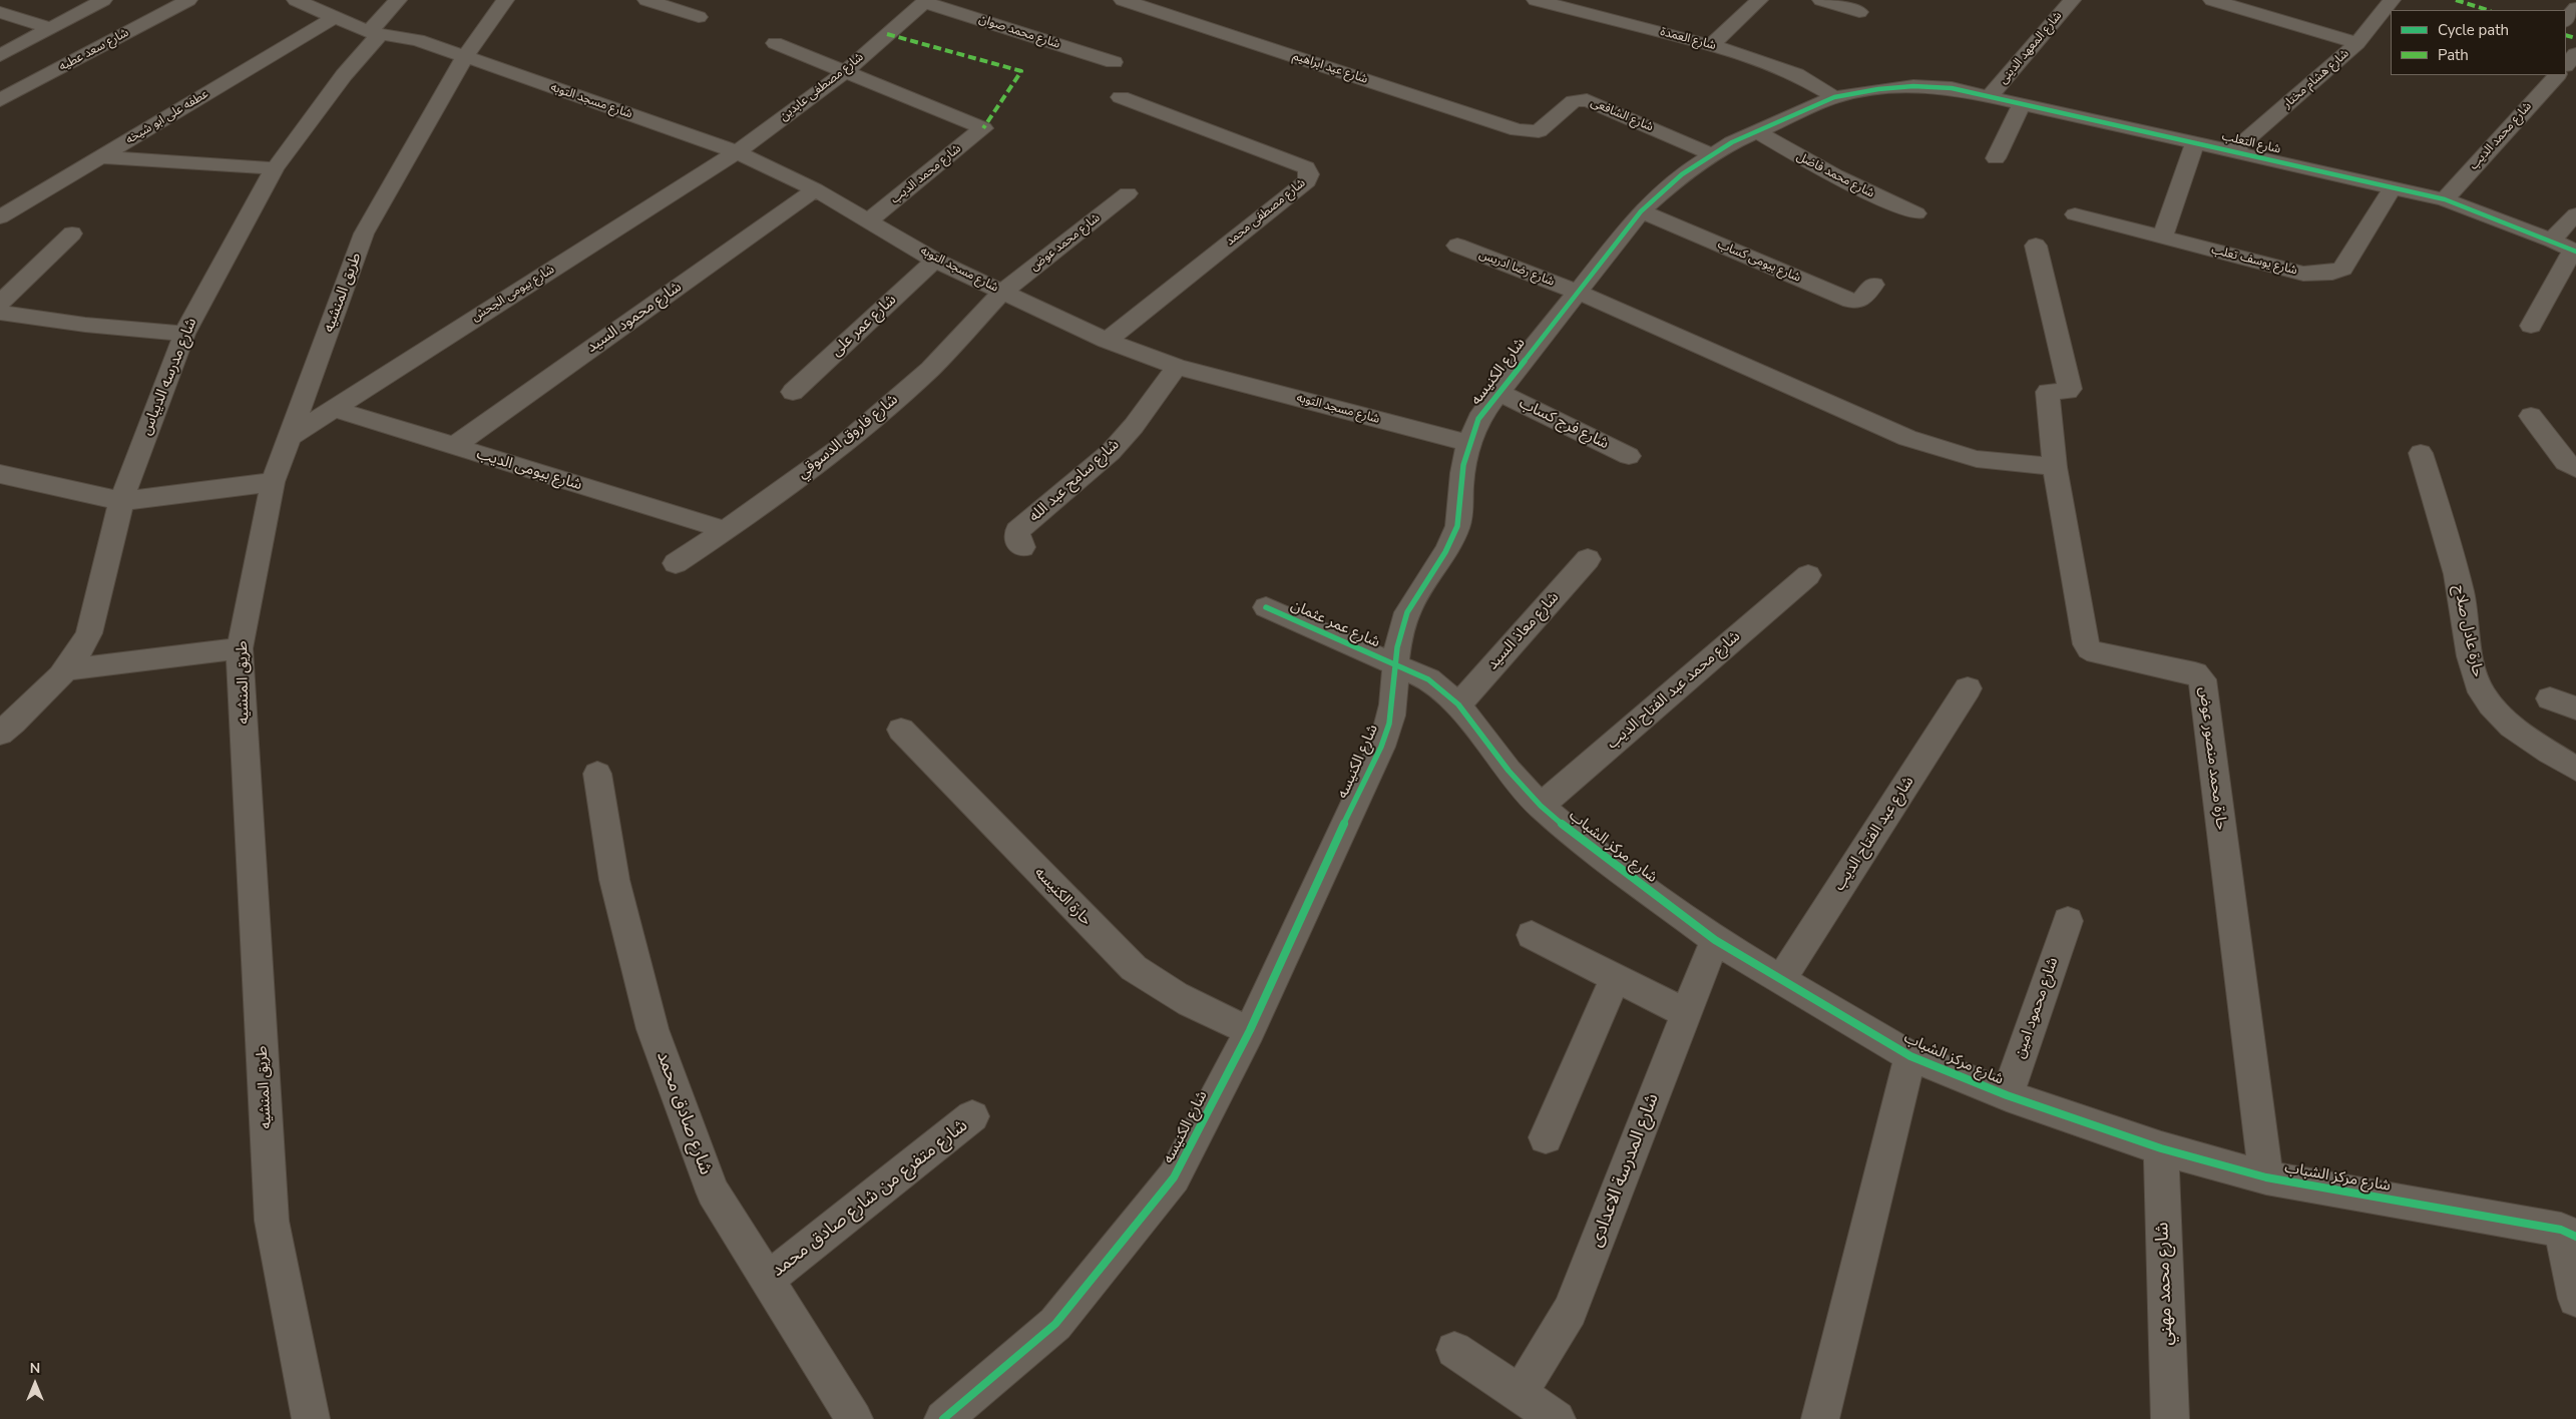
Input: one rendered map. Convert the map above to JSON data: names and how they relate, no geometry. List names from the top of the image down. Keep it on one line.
{"streets":{"street":["شارع محمد صوان","شارع العمدة","شارع المعهد الدينى","شارع سعد عطيه","شارع عيد ابراهيم","شارع هشام مختار","شارع مصطفى عابدين","شارع مسجد التوبه","شارع الشافعى","عطفه على ابو شيخه","شارع محمد الديب","شارع التعلب","شارع محمد فاضل","شارع مصطفى محمد","شارع محمد عوض","شارع يوسف تعلب","شارع بيومى كساب","شارع رضا ادريس","طريق المنشيه","شارع بيومى الجحش","شارع محمود السيد","شارع عمر على","شارع الكنيسه","شارع مدرسه الديباس","شارع فرج كساب","شارع فاروق الدسوقي","شارع بيومى الديب","شارع سامح عبد الله","شارع عمر عثمان","شارع معاذ السيد","حارة عادل صلاح","شارع محمد عبد الفتاح الديب","حارة محمد منصور عوض","شارع عبد الفتاح الديب","شارع مركز الشباب","حارة الكنيسه","شارع محمود امين","شارع صادق محمد","شارع المدرسة الاعدادى","شارع متفرع من شارع صادق محمد","شارع محمد مهني"]},"crossings":[["شارع محمد صوان","شارع مصطفى عابدين"],["شارع العمدة","شارع الكنيسه"],["شارع المعهد الدينى","شارع التعلب"],["شارع عيد ابراهيم","شارع الشافعى"],["شارع هشام مختار","شارع التعلب"],["شارع مصطفى عابدين","شارع مسجد التوبه"],["شارع مصطفى عابدين","شارع محمد الديب"],["شارع مصطفى عابدين","شارع بيومى الجحش"],["شارع مسجد التوبه","عطفه على ابو شيخه"],["شارع مسجد التوبه","شارع محمد الديب"],["شارع مسجد التوبه","شارع مصطفى محمد"],["شارع مسجد التوبه","شارع محمد عوض"],["شارع مسجد التوبه","طريق المنشيه"],["شارع مسجد التوبه","شارع بيومى الجحش"],["شارع مسجد التوبه","شارع محمود السيد"],["شارع مسجد التوبه","شارع عمر على"],["شارع مسجد التوبه","شارع الكنيسه"],["شارع مسجد التوبه","شارع مدرسه الديباس"],["شارع مسجد التوبه","شارع فاروق الدسوقي"],["شارع مسجد التوبه","شارع سامح عبد الله"],["شارع الشافعى","شارع الكنيسه"],["شارع محمد الديب","شارع التعلب"],["شارع التعلب","شارع يوسف تعلب"],["شارع التعلب","شارع الكنيسه"],["شارع محمد فاضل","شارع الكنيسه"],["شارع محمد عوض","شارع فاروق الدسوقي"],["شارع بيومى كساب","شارع الكنيسه"],["شارع رضا ادريس","شارع الكنيسه"],["شارع رضا ادريس","حارة محمد منصور عوض"],["طريق المنشيه","شارع بيومى الجحش"],["شارع بيومى الجحش","شارع بيومى الديب"],["شارع محمود السيد","شارع بيومى الديب"],["شارع الكنيسه","شارع فرج كساب"],["شارع الكنيسه","شارع عمر عثمان"],["شارع الكنيسه","شارع مركز الشباب"],["شارع الكنيسه","حارة الكنيسه"],["شارع فاروق الدسوقي","شارع بيومى الديب"],["شارع عمر عثمان","شارع مركز الشباب"],["شارع معاذ السيد","شارع مركز الشباب"],["شارع محمد عبد الفتاح الديب","شارع مركز الشباب"],["حارة محمد منصور عوض","شارع مركز الشباب"],["شارع عبد الفتاح الديب","شارع مركز الشباب"],["شارع مركز الشباب","شارع محمود امين"],["شارع مركز الشباب","شارع المدرسة الاعدادى"],["شارع مركز الشباب","شارع محمد مهني"],["شارع صادق محمد","شارع متفرع من شارع صادق محمد"]],"legend":["Cycle path","Path"],"north":"top"}
